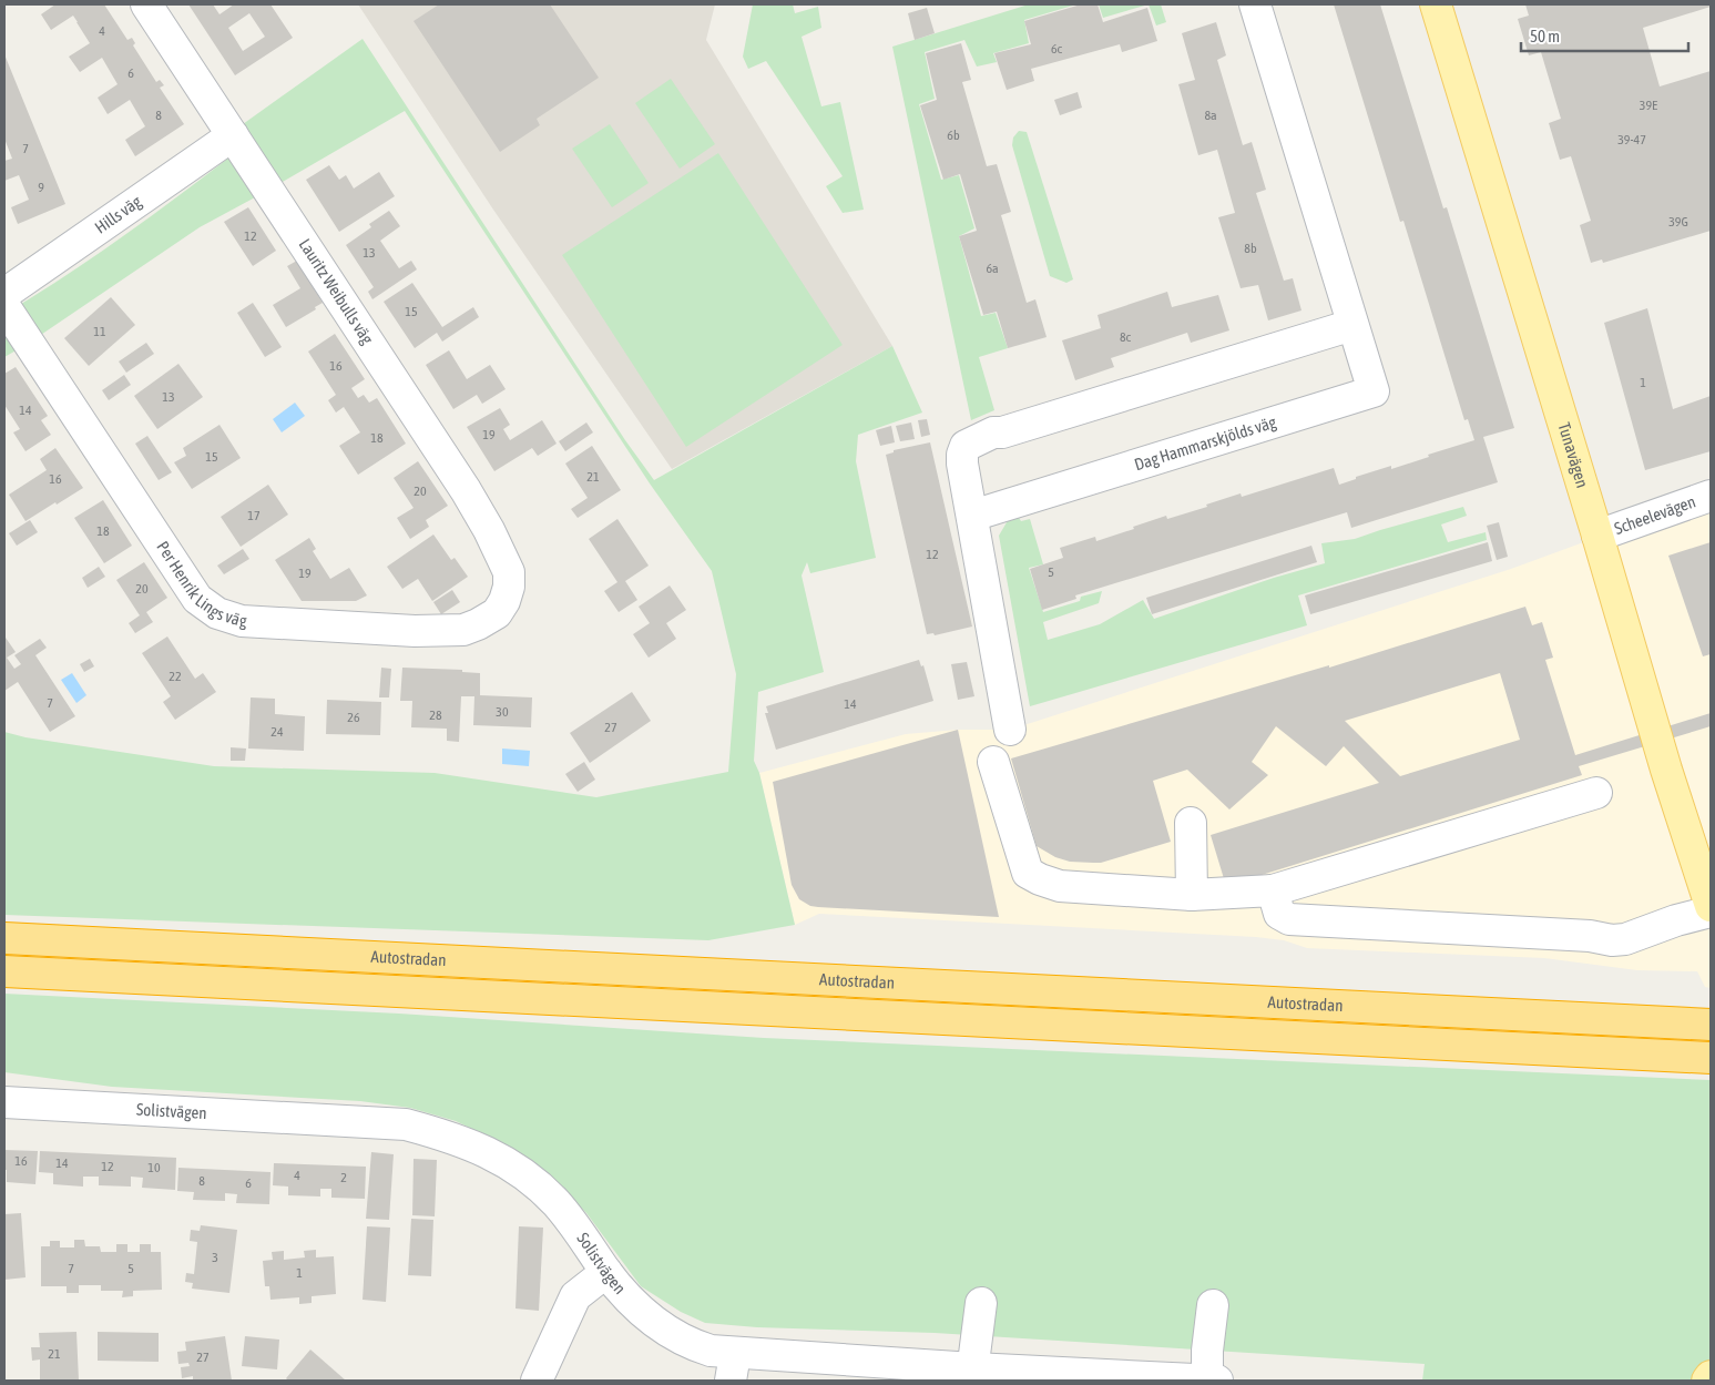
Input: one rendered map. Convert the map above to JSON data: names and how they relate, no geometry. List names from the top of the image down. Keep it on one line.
{"streets":{"highway":["Autostradan"],"main road":["Tunavägen"],"street":["Hills väg","Lauritz Weibulls väg","Dag Hammarskjölds väg","Scheelevägen","Per Henrik Lings väg","Solistvägen"]},"crossings":[["Hills väg","Lauritz Weibulls väg"],["Lauritz Weibulls väg","Per Henrik Lings väg"],["Tunavägen","Scheelevägen"]],"house_numbers":["4","6c","6","39E","8","8a","6b","39-47","7","9","39G","12","8b","13","6a","15","11","8c","16","1","13","14","19","18","15","21","16","20","17","18","12","5","19","20","22","7","14","30","28","26","27","24","16","14","12","10","4","2","8","6","3","7","5","1","21","27"],"scale_bar":"50 m"}
